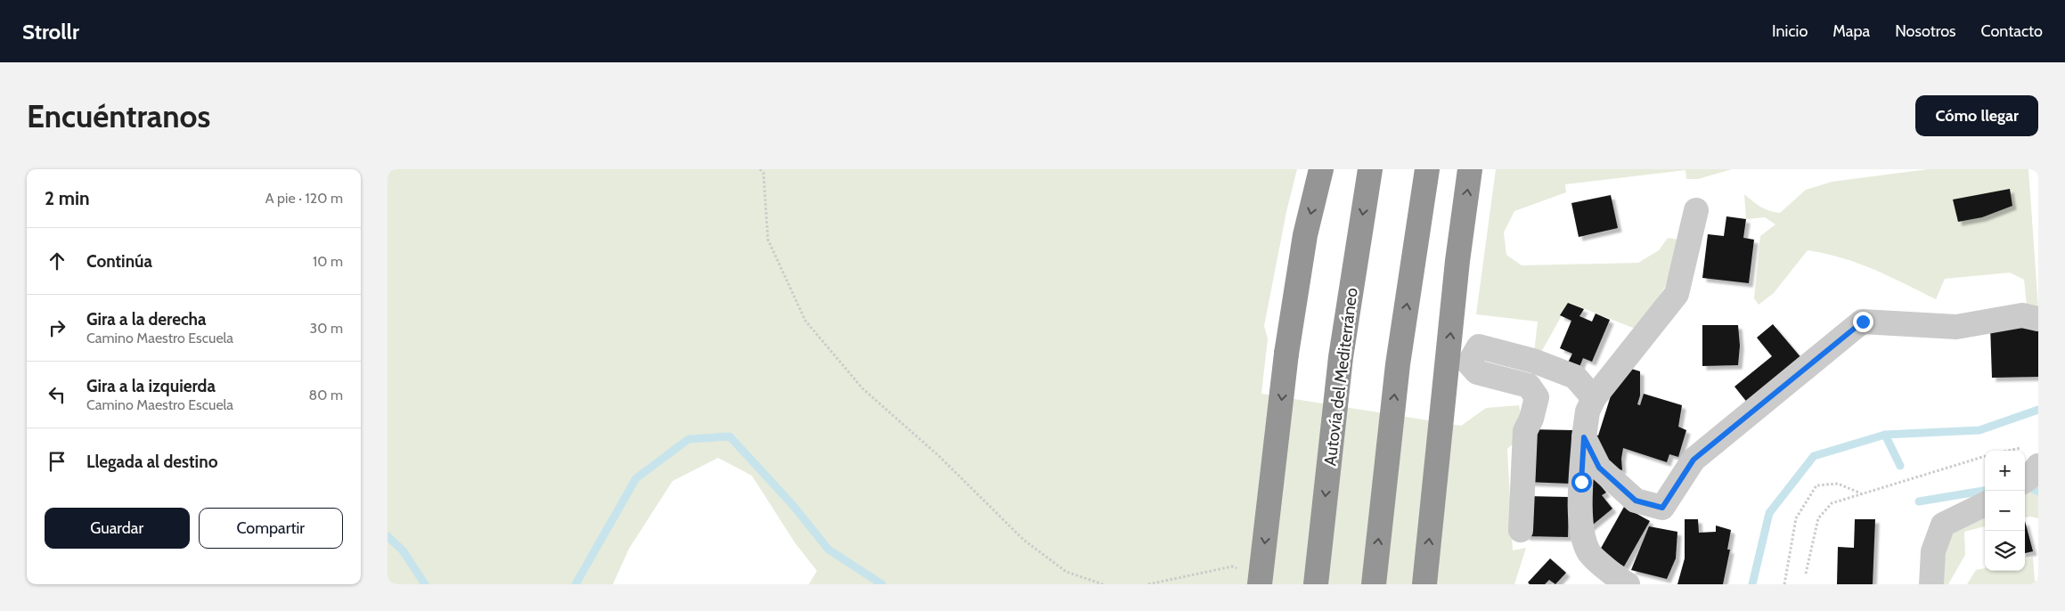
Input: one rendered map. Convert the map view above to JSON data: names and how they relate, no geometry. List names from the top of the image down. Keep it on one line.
{"streets":{"highway":["Autovía del Mediterráneo"]},"page":{"header":"Strollr","nav":["Inicio","Mapa","Nosotros","Contacto"],"buttons":["Cómo llegar",["Guardar","Compartir"]],"title":"Encuéntranos","heading":["2 min","A pie · 120 m"],"list":[["Continúa","10 m"],["Gira a la derecha","Camino Maestro Escuela","30 m"],["Gira a la izquierda","Camino Maestro Escuela","80 m"],"Llegada al destino"],"map_buttons":["+","−"]}}
